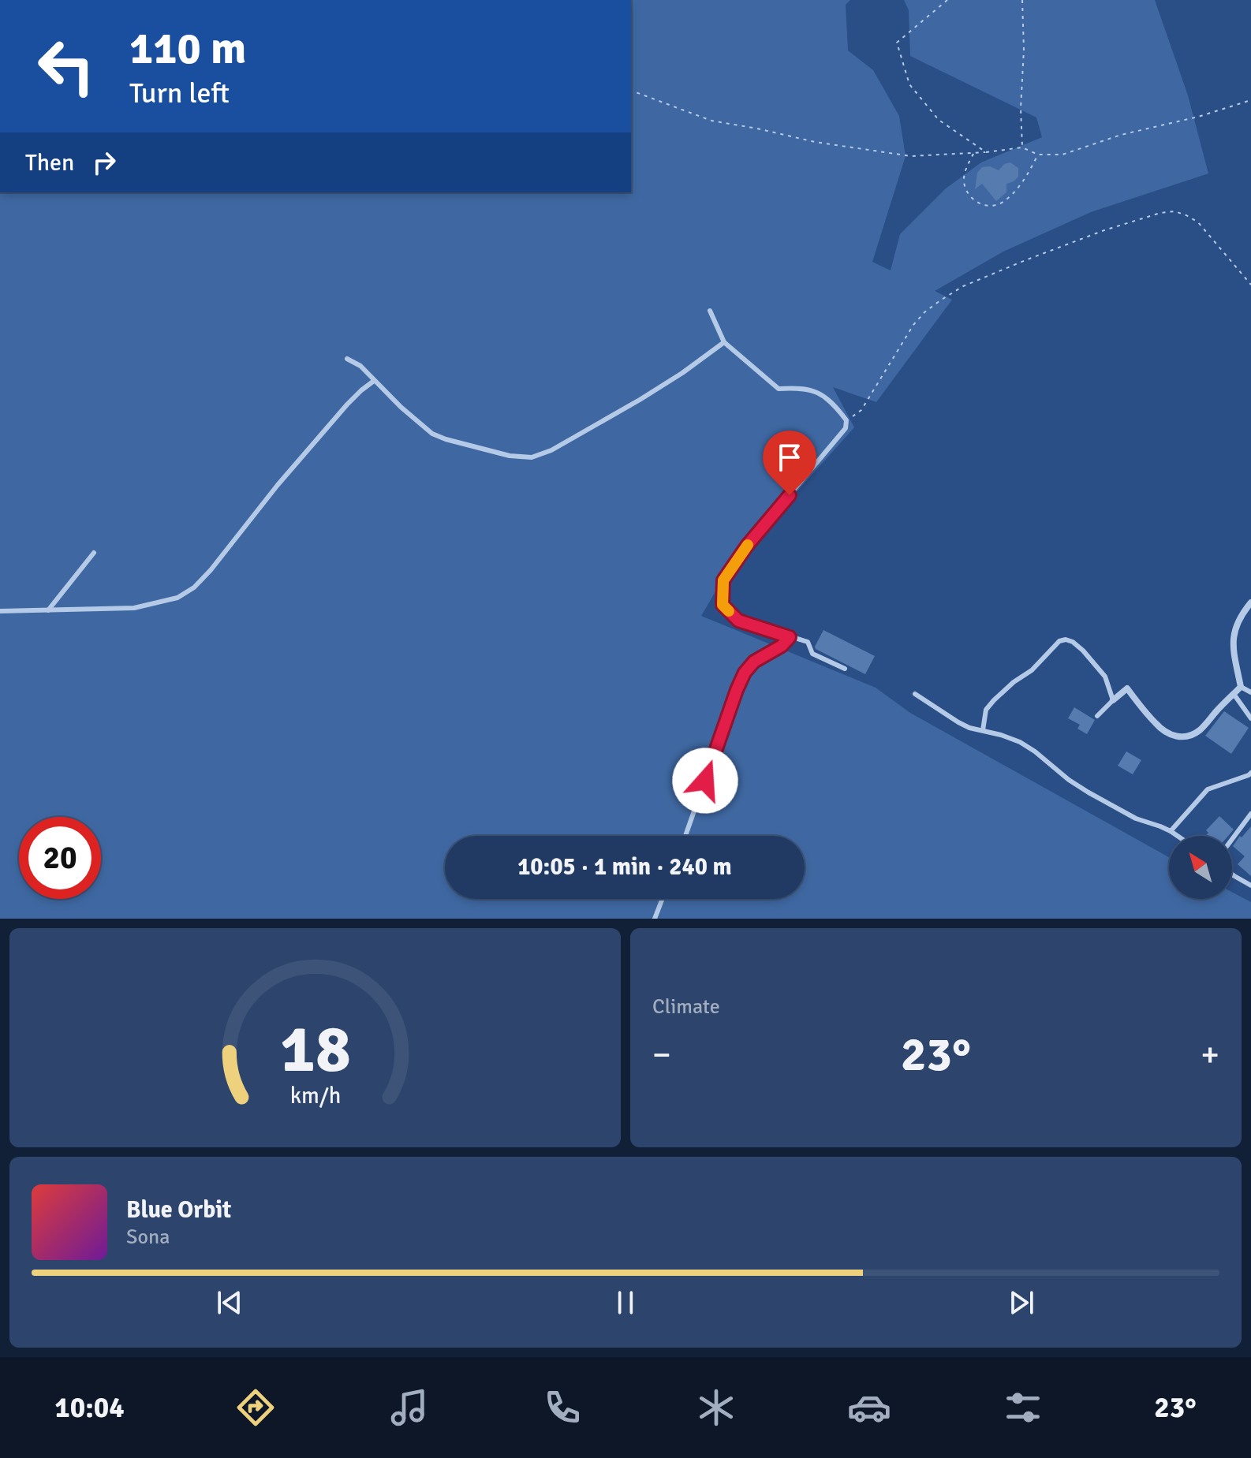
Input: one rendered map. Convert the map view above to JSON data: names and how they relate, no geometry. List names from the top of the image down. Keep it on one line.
{"north":"top left","page":{"turn":["110 m","Turn left"],"then":"Then","limit":"20","trip":"10:05 · 1 min · 240 m","tile":"Climate","heat":["−","23°","+"],"song":["Blue Orbit","Sona"],"tabs":["10:04","23°"],"gauge":["18","km/h"]}}
